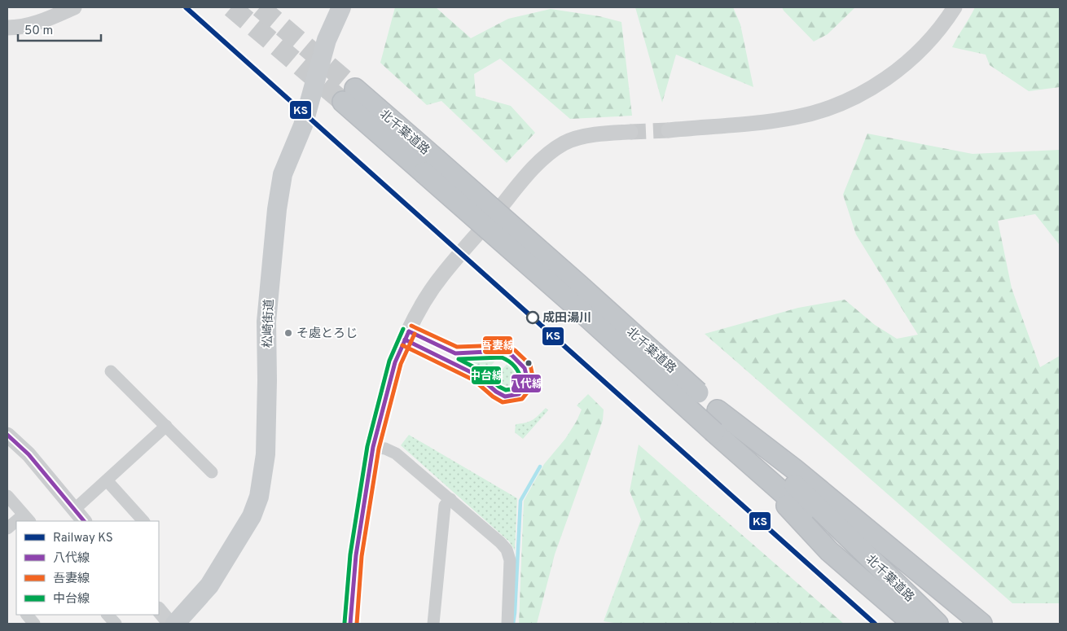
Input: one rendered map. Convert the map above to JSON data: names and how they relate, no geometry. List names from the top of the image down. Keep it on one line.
{"streets":{"highway":["北千葉道路"],"main road":["松崎街道"]},"places":["成田湯川","そ處とろじ"],"lines":["rail line KS","transit line 吾妻線","transit line 中台線","transit line 八代線"],"legend":["Railway KS","八代線","吾妻線","中台線"],"scale_bar":"50 m"}
